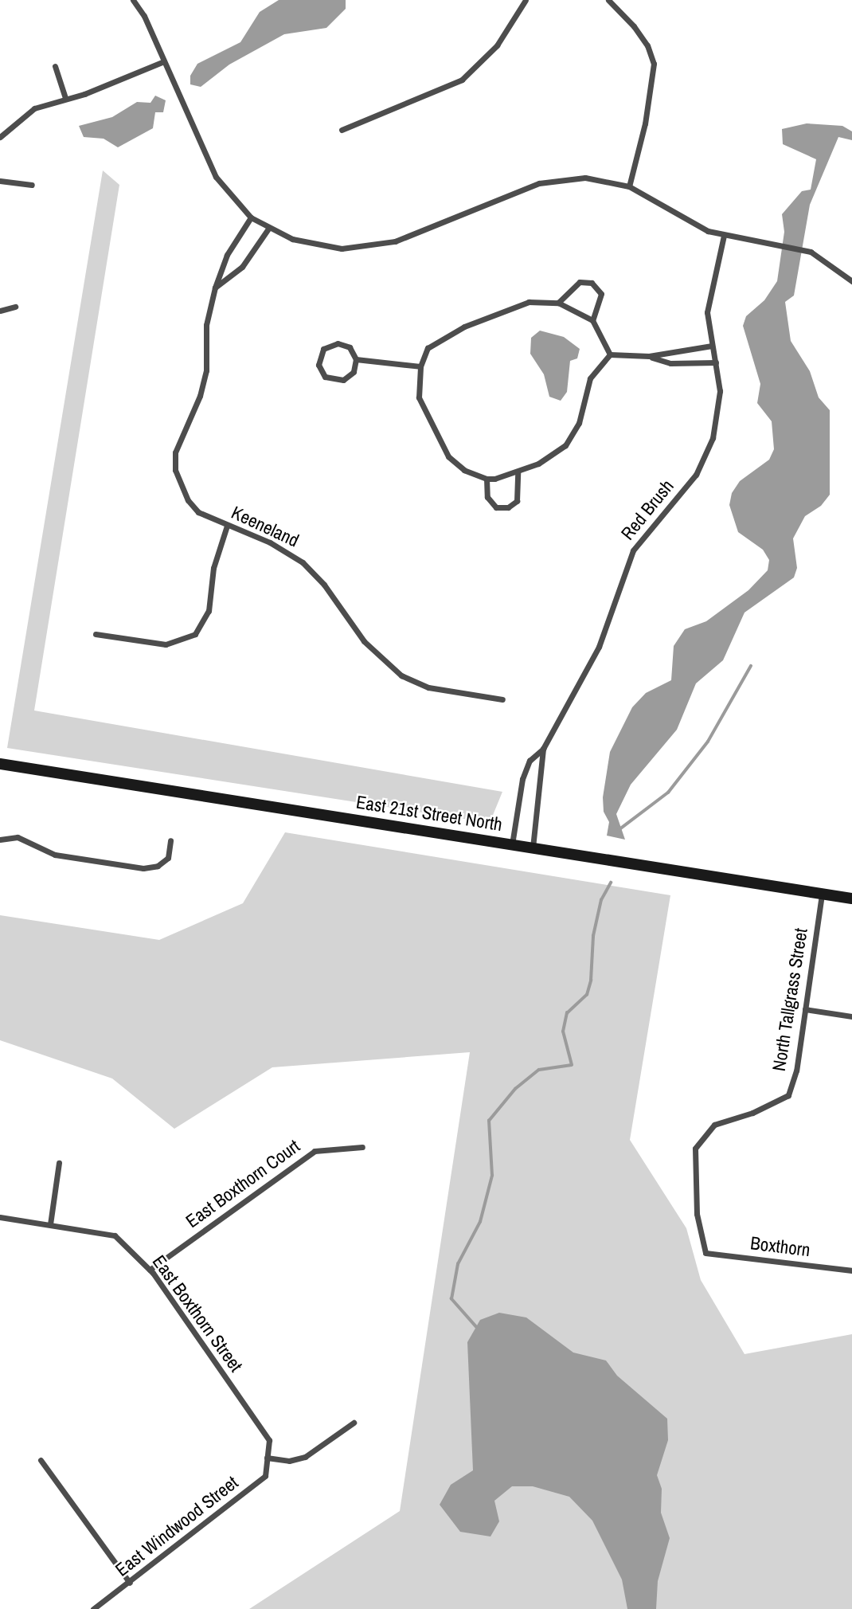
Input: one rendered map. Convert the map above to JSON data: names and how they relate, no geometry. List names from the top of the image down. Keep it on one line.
{"streets":{"main road":["East 21st Street North"],"street":["Red Brush","Keeneland","North Tallgrass Street","East Boxthorn Court","Boxthorn","East Boxthorn Street","East Windwood Street"]},"crossings":[["Red Brush","East 21st Street North"],["East 21st Street North","North Tallgrass Street"],["North Tallgrass Street","Boxthorn"],["East Boxthorn Court","East Boxthorn Street"],["East Boxthorn Street","East Windwood Street"]]}
